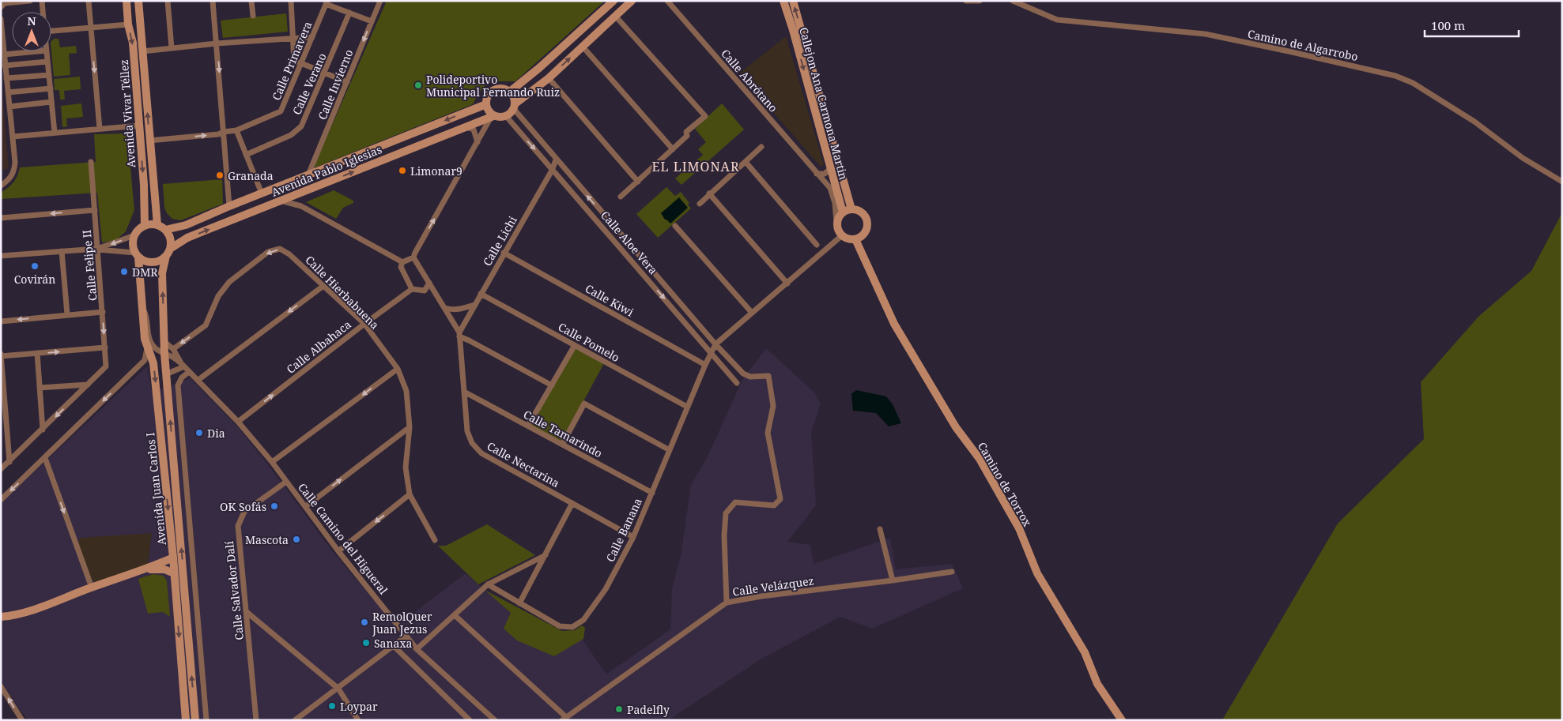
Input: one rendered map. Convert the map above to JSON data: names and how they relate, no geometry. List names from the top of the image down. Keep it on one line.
{"streets":{"street":["Camino de Algarrobo","Calle Primavera","Calle Abrótano","Calle Verano","Calle Invierno","Callejon Ana Carmona Martin","Avenida Vivar Téllez","Avenida Pablo Iglesias","Calle Lichi","Calle Aloe Vera","Calle Felipe II","Calle Hierbabuena","Calle Kiwi","Calle Pomelo","Calle Albahaca","Calle Tamarindo","Calle Nectarina","Camino de Torrox","Avenida Juan Carlos I","Calle Banana","Calle Camino del Higueral","Calle Velázquez","Calle Salvador Dalí"]},"crossings":[["Calle Primavera","Avenida Vivar Téllez"],["Calle Abrótano","Callejon Ana Carmona Martin"],["Calle Abrótano","Camino de Torrox"],["Calle Invierno","Avenida Pablo Iglesias"],["Callejon Ana Carmona Martin","Camino de Torrox"],["Avenida Vivar Téllez","Avenida Pablo Iglesias"],["Avenida Vivar Téllez","Avenida Juan Carlos I"],["Avenida Pablo Iglesias","Calle Aloe Vera"],["Avenida Pablo Iglesias","Avenida Juan Carlos I"],["Calle Lichi","Calle Aloe Vera"],["Calle Lichi","Calle Kiwi"],["Calle Lichi","Calle Pomelo"],["Calle Lichi","Calle Nectarina"],["Calle Aloe Vera","Calle Banana"],["Calle Aloe Vera","Calle Velázquez"],["Calle Hierbabuena","Calle Albahaca"],["Calle Hierbabuena","Calle Camino del Higueral"],["Calle Kiwi","Calle Banana"],["Calle Pomelo","Calle Banana"],["Calle Albahaca","Calle Camino del Higueral"],["Calle Tamarindo","Calle Nectarina"],["Calle Tamarindo","Calle Banana"],["Calle Nectarina","Calle Banana"],["Avenida Juan Carlos I","Calle Camino del Higueral"],["Calle Camino del Higueral","Calle Salvador Dalí"]],"one_way":["Calle Albahaca"],"districts":["EL LIMONAR"],"places":["Polideportivo Municipal Fernando Ruiz","Limonar9","Granada","Covirán","DMR","Dia","OK Sofás","Mascota","RemolQuer Juan Jezus","Sanaxa","Loypar","Padelfly"],"scale_bar":"100 m","north":"top"}
